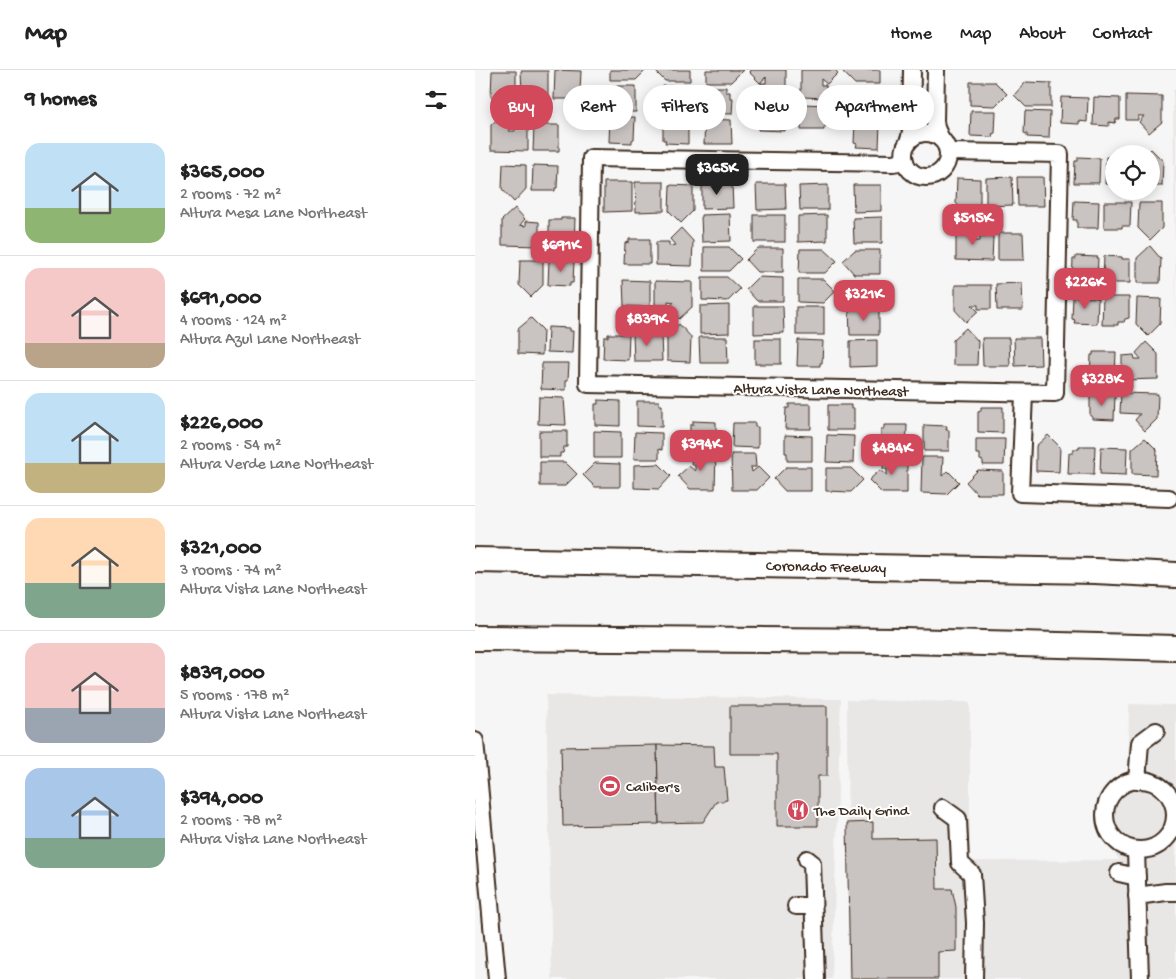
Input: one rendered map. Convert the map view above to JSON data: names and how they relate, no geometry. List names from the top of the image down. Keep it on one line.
{"streets":{"highway":["Coronado Freeway"],"street":["Altura Vista Lane Northeast"]},"places":{"sports":["Caliber's"],"restaurant":["The Daily Grind"]},"page":{"header":"Map","nav":["Home","Map","About","Contact"],"heading":"9 homes","chip":["Buy","Rent","Filters","New","Apartment"],"list":[{"name":"$365,000","note":"2 rooms · 72 m² · Altura Mesa Lane Northeast"},{"name":"$691,000","note":"4 rooms · 124 m² · Altura Azul Lane Northeast"},{"name":"$226,000","note":"2 rooms · 54 m² · Altura Verde Lane Northeast"},{"name":"$321,000","note":"3 rooms · 74 m² · Altura Vista Lane Northeast"},{"name":"$839,000","note":"5 rooms · 178 m² · Altura Vista Lane Northeast"},{"name":"$394,000","note":"2 rooms · 78 m² · Altura Vista Lane Northeast"}],"price":["$365K","$515K","$691K","$226K","$321K","$839K","$328K","$394K","$484K"]}}
